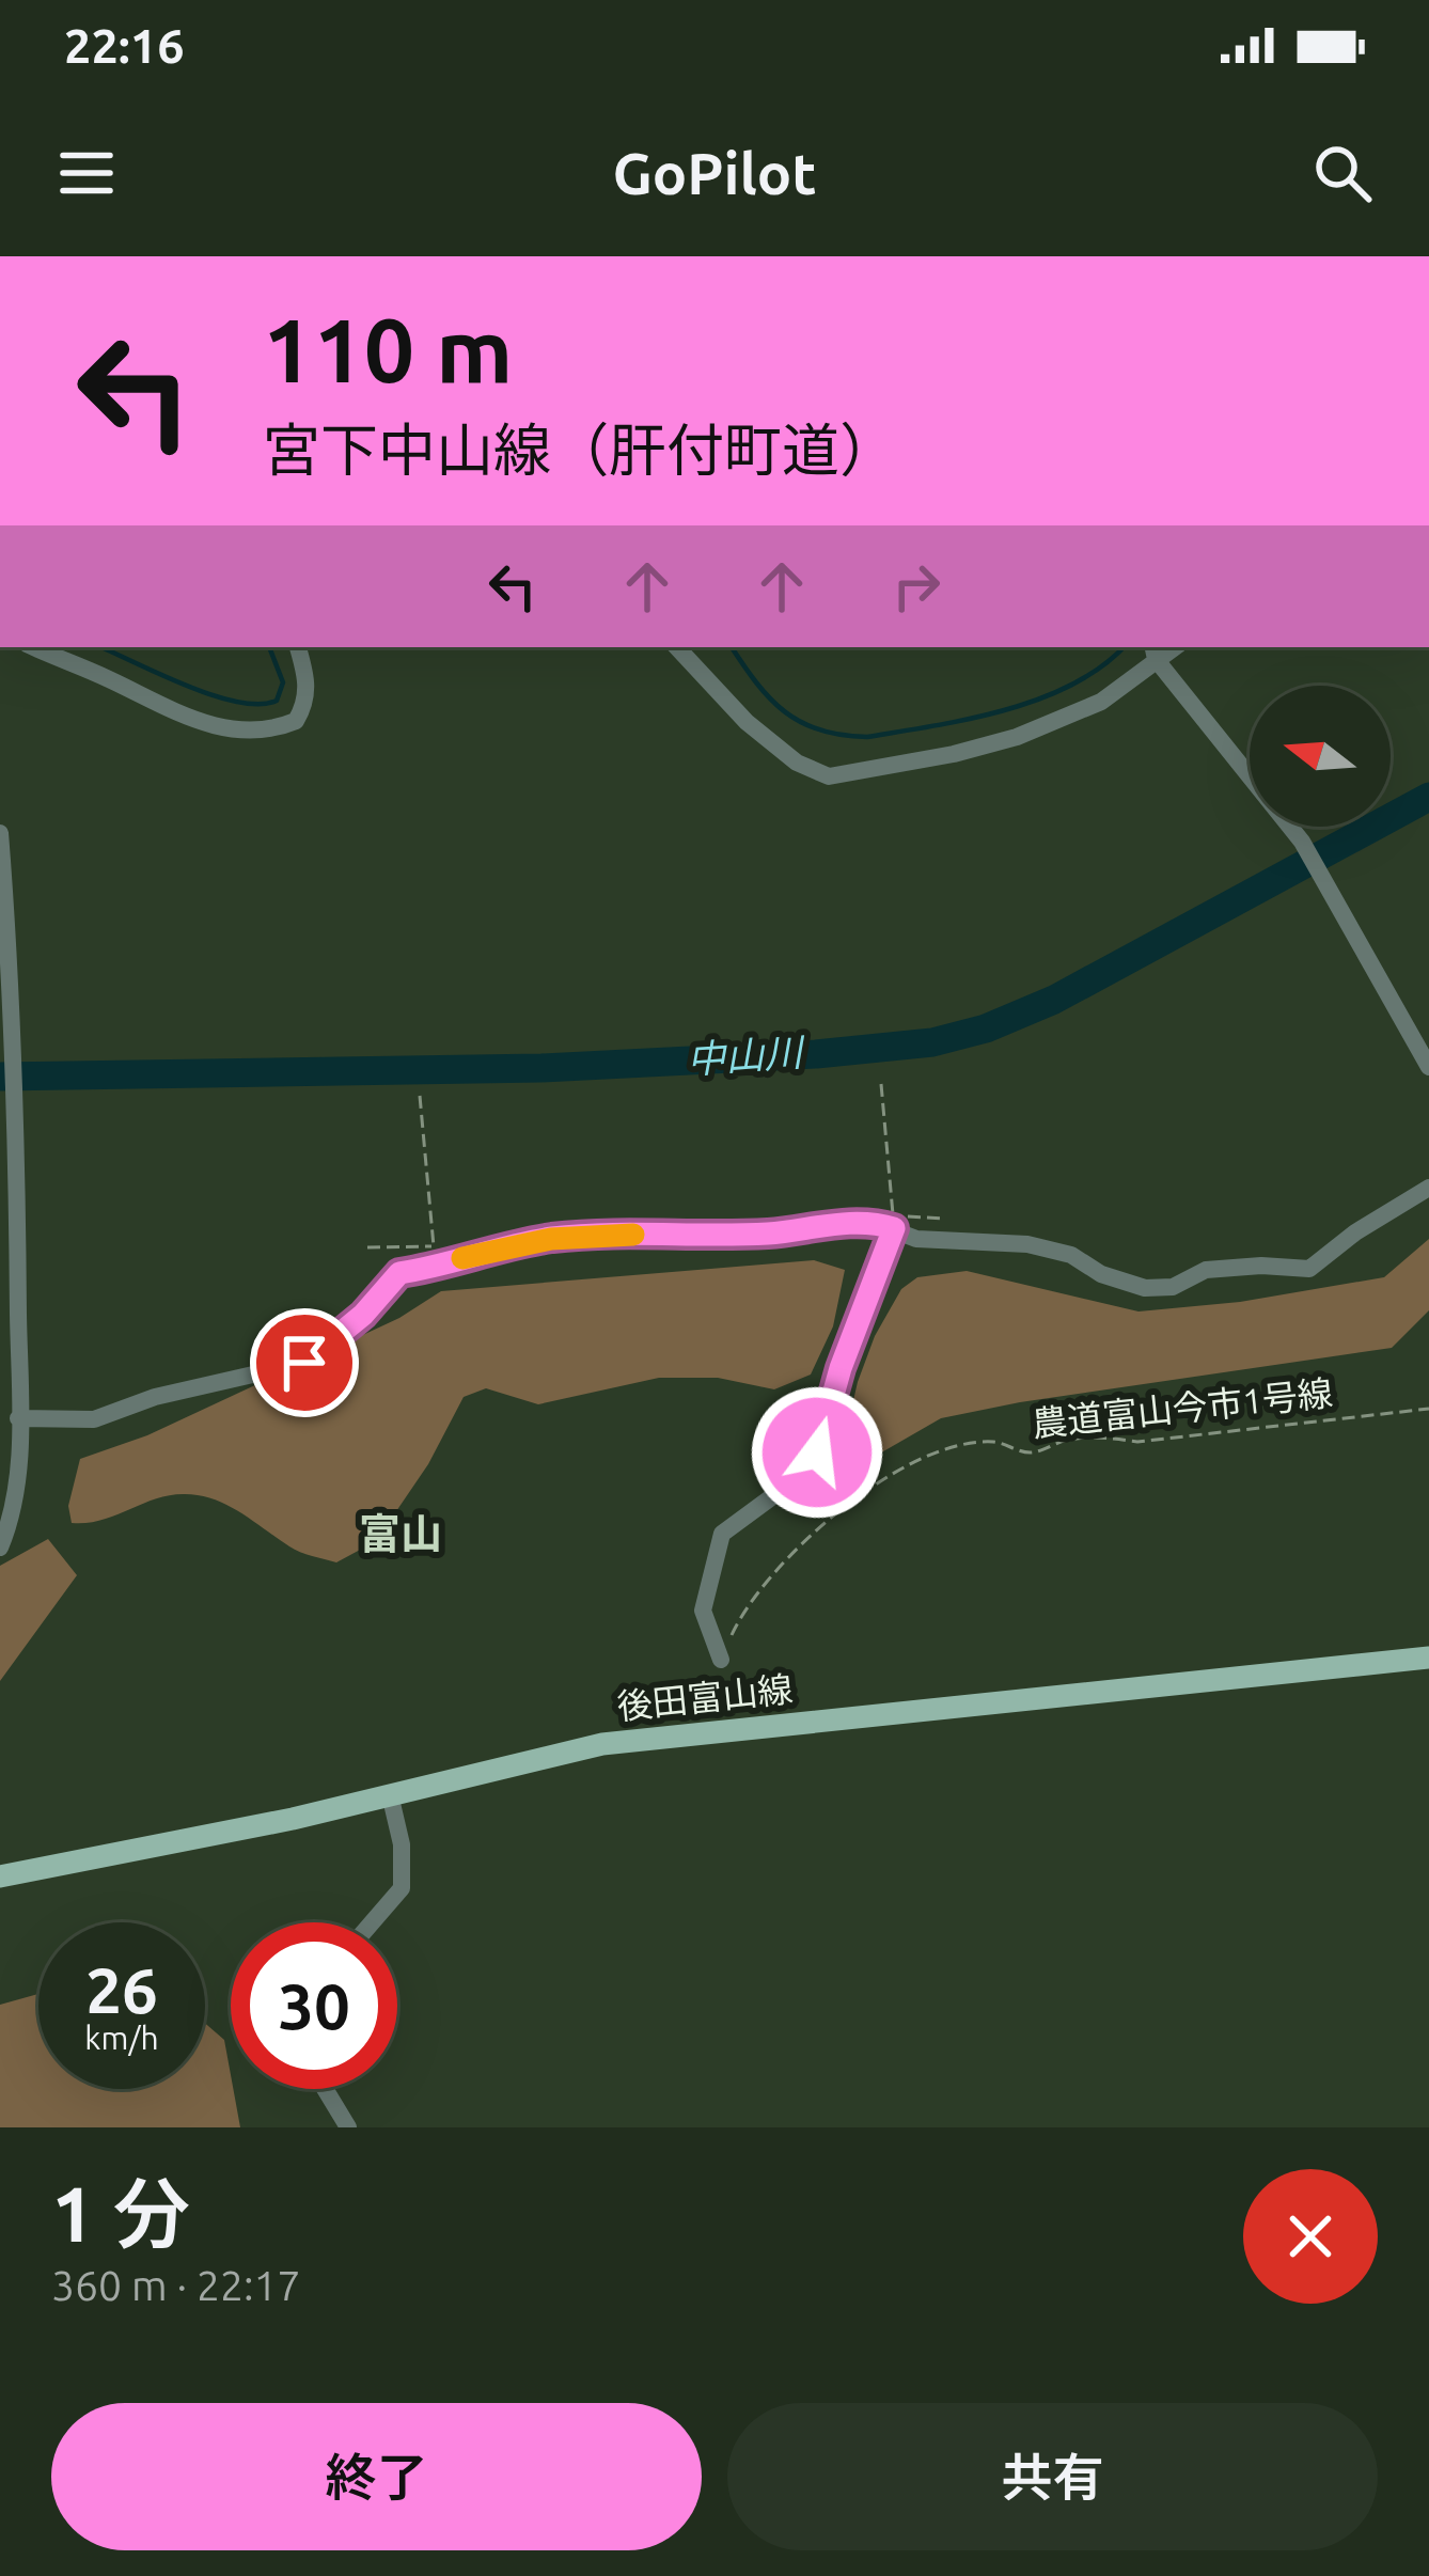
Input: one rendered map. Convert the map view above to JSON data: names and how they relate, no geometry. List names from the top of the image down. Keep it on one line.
{"streets":{"main road":["後田富山線"],"path":["農道富山今市1号線"]},"crossings":[["農道富山今市1号線","後田富山線"]],"districts":["富山"],"water":["中山川"],"north":"left","page":{"status":"22:16","header":"GoPilot","turn":["110 m","宮下中山線（肝付町道）"],"speed":"26 km/h","limit":"30","heading":["1 分","360 m · 22:17"],"buttons":["終了","共有"]}}
